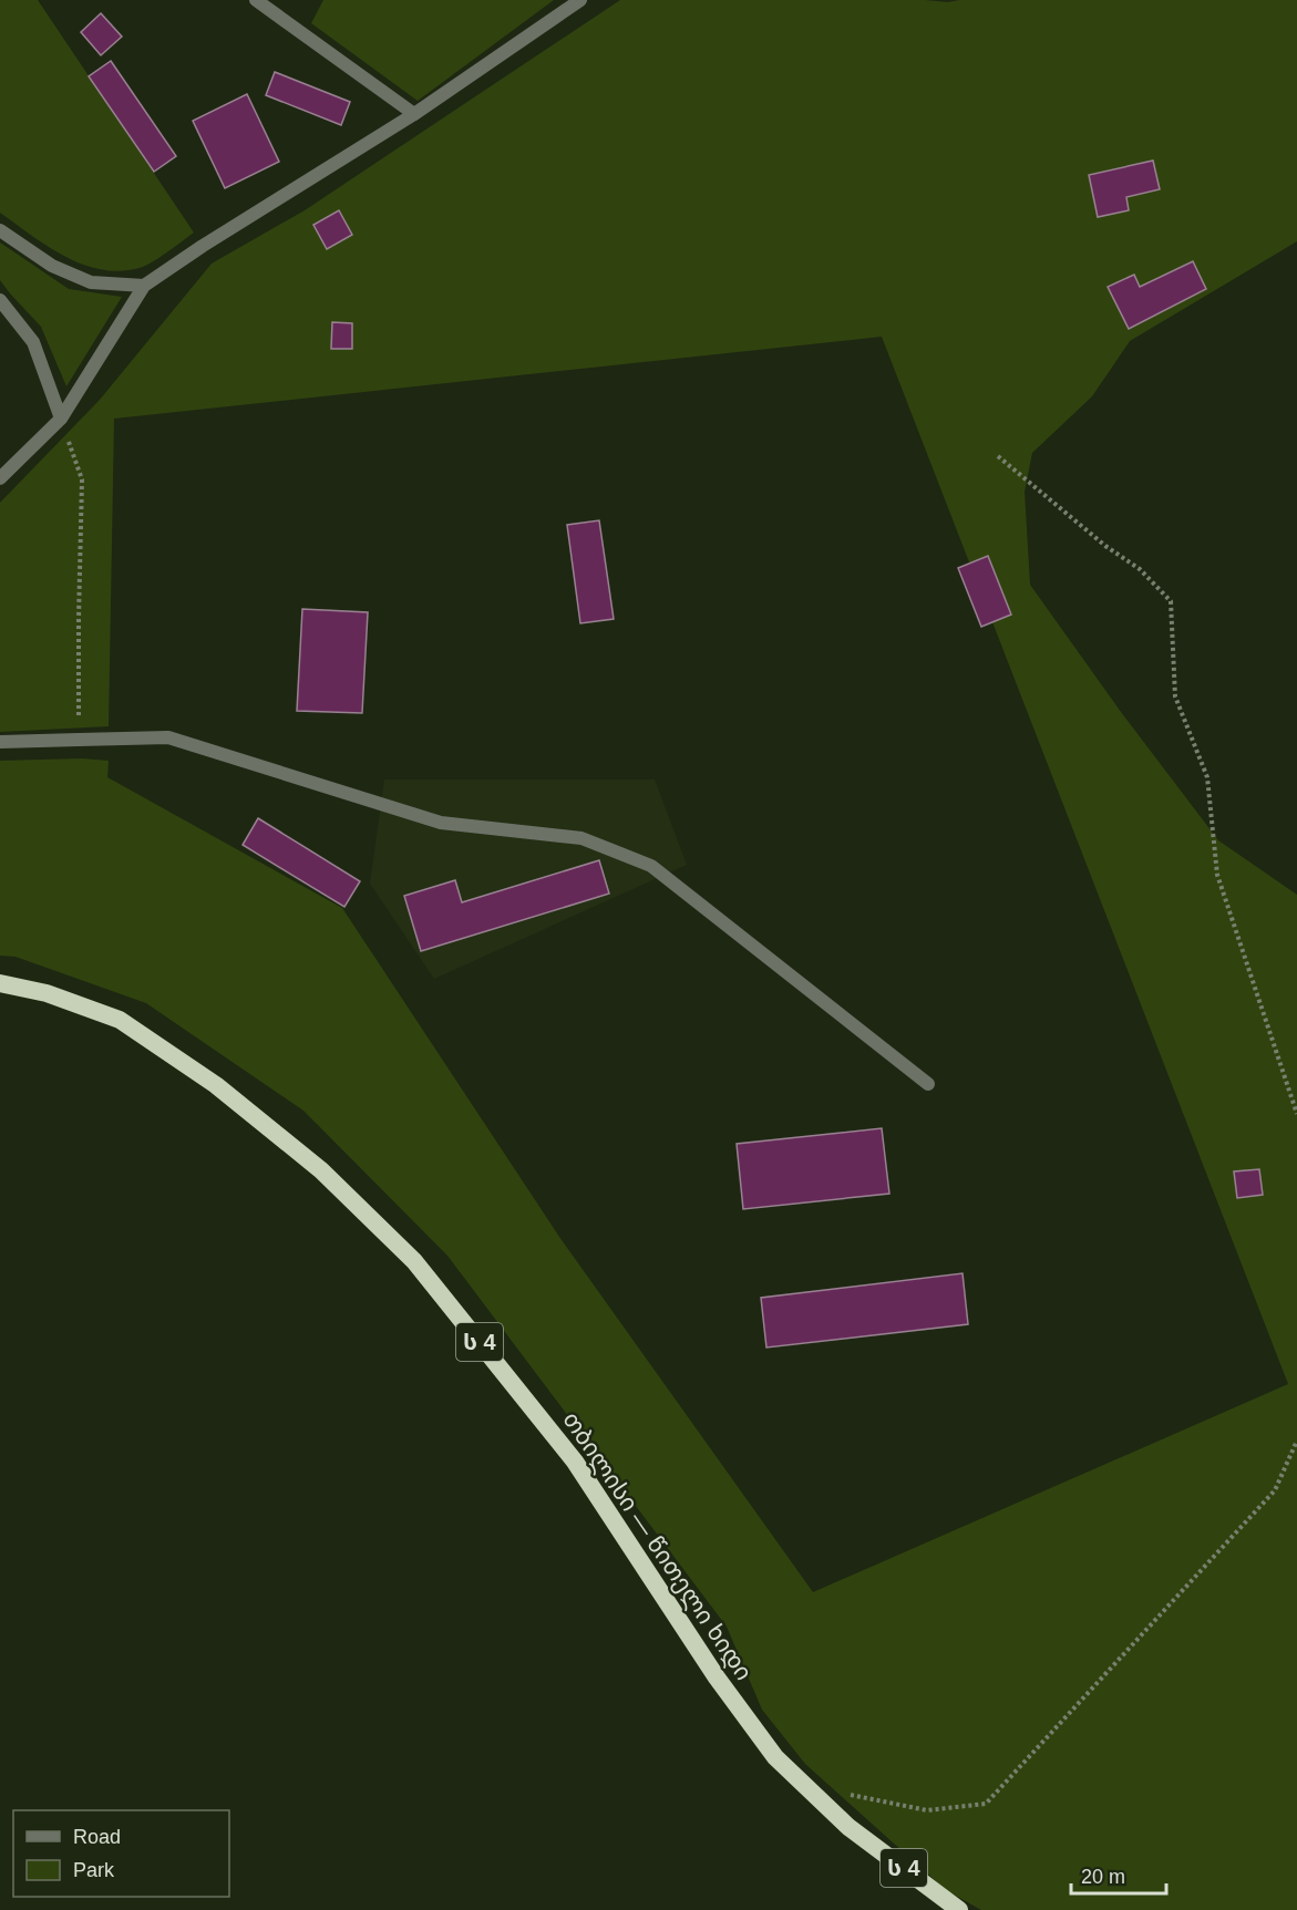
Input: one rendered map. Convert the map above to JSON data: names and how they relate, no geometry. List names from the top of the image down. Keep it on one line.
{"streets":{"highway":["ს 4","თბილისი — წითელი ხიდი"]},"legend":["Road","Park"],"scale_bar":"20 m"}
